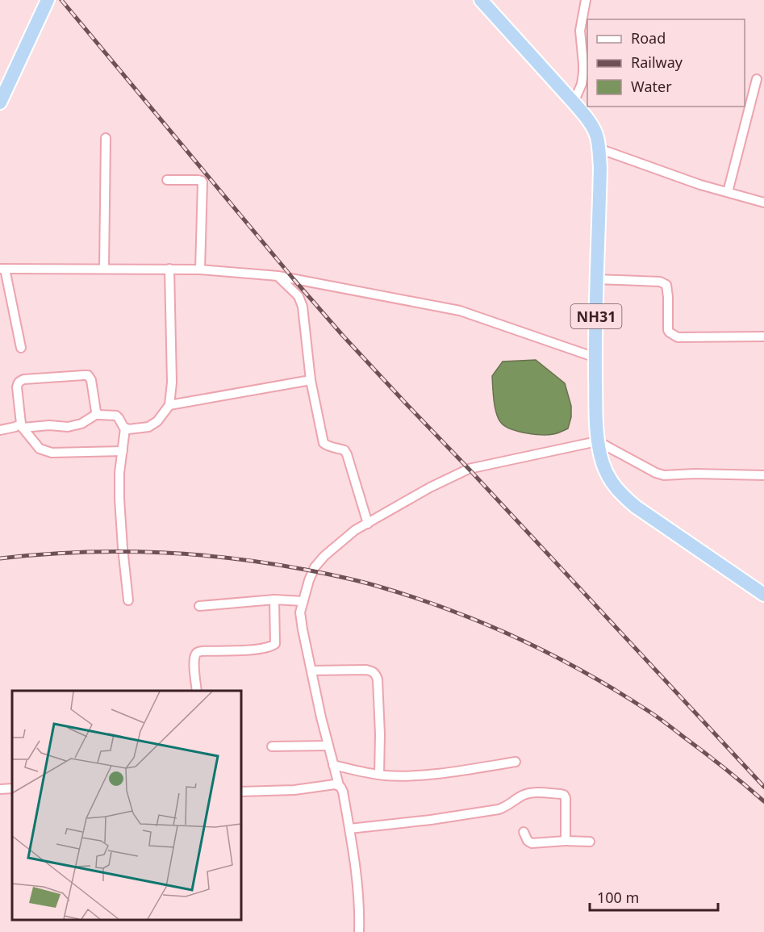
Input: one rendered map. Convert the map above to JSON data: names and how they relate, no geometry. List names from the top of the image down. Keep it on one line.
{"streets":{"highway":["NH31"]},"legend":["Road","Railway","Water"],"scale_bar":"100 m"}
